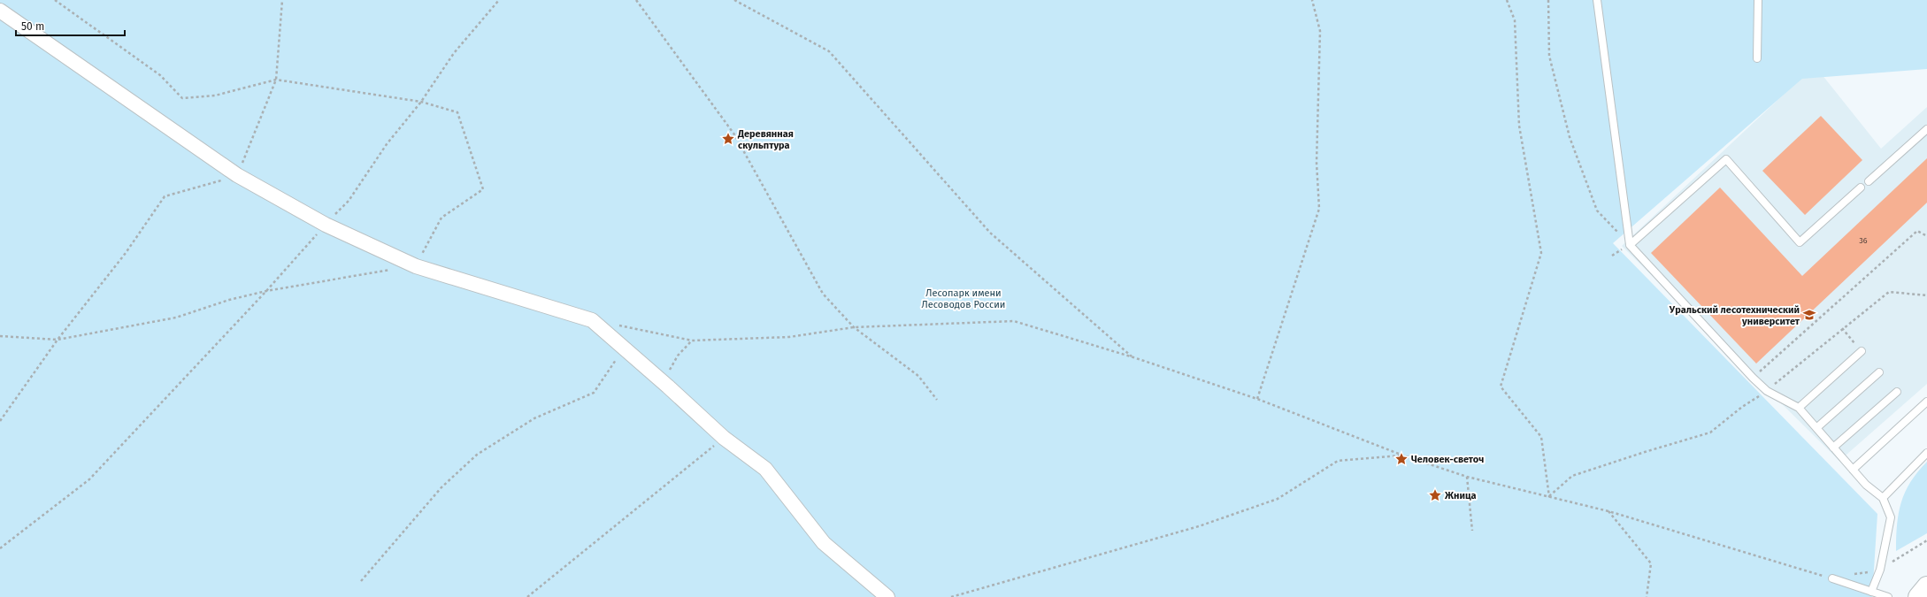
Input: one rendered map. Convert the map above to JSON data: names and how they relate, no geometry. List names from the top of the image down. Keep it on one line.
{"parks":["Лесопарк имени Лесоводов России"],"places":{"place":["Деревянная скульптура","Человек-светоч","Жница"],"school or university":["Уральский лесотехнический университет"]},"house_numbers":["36"],"scale_bar":"50 m"}
